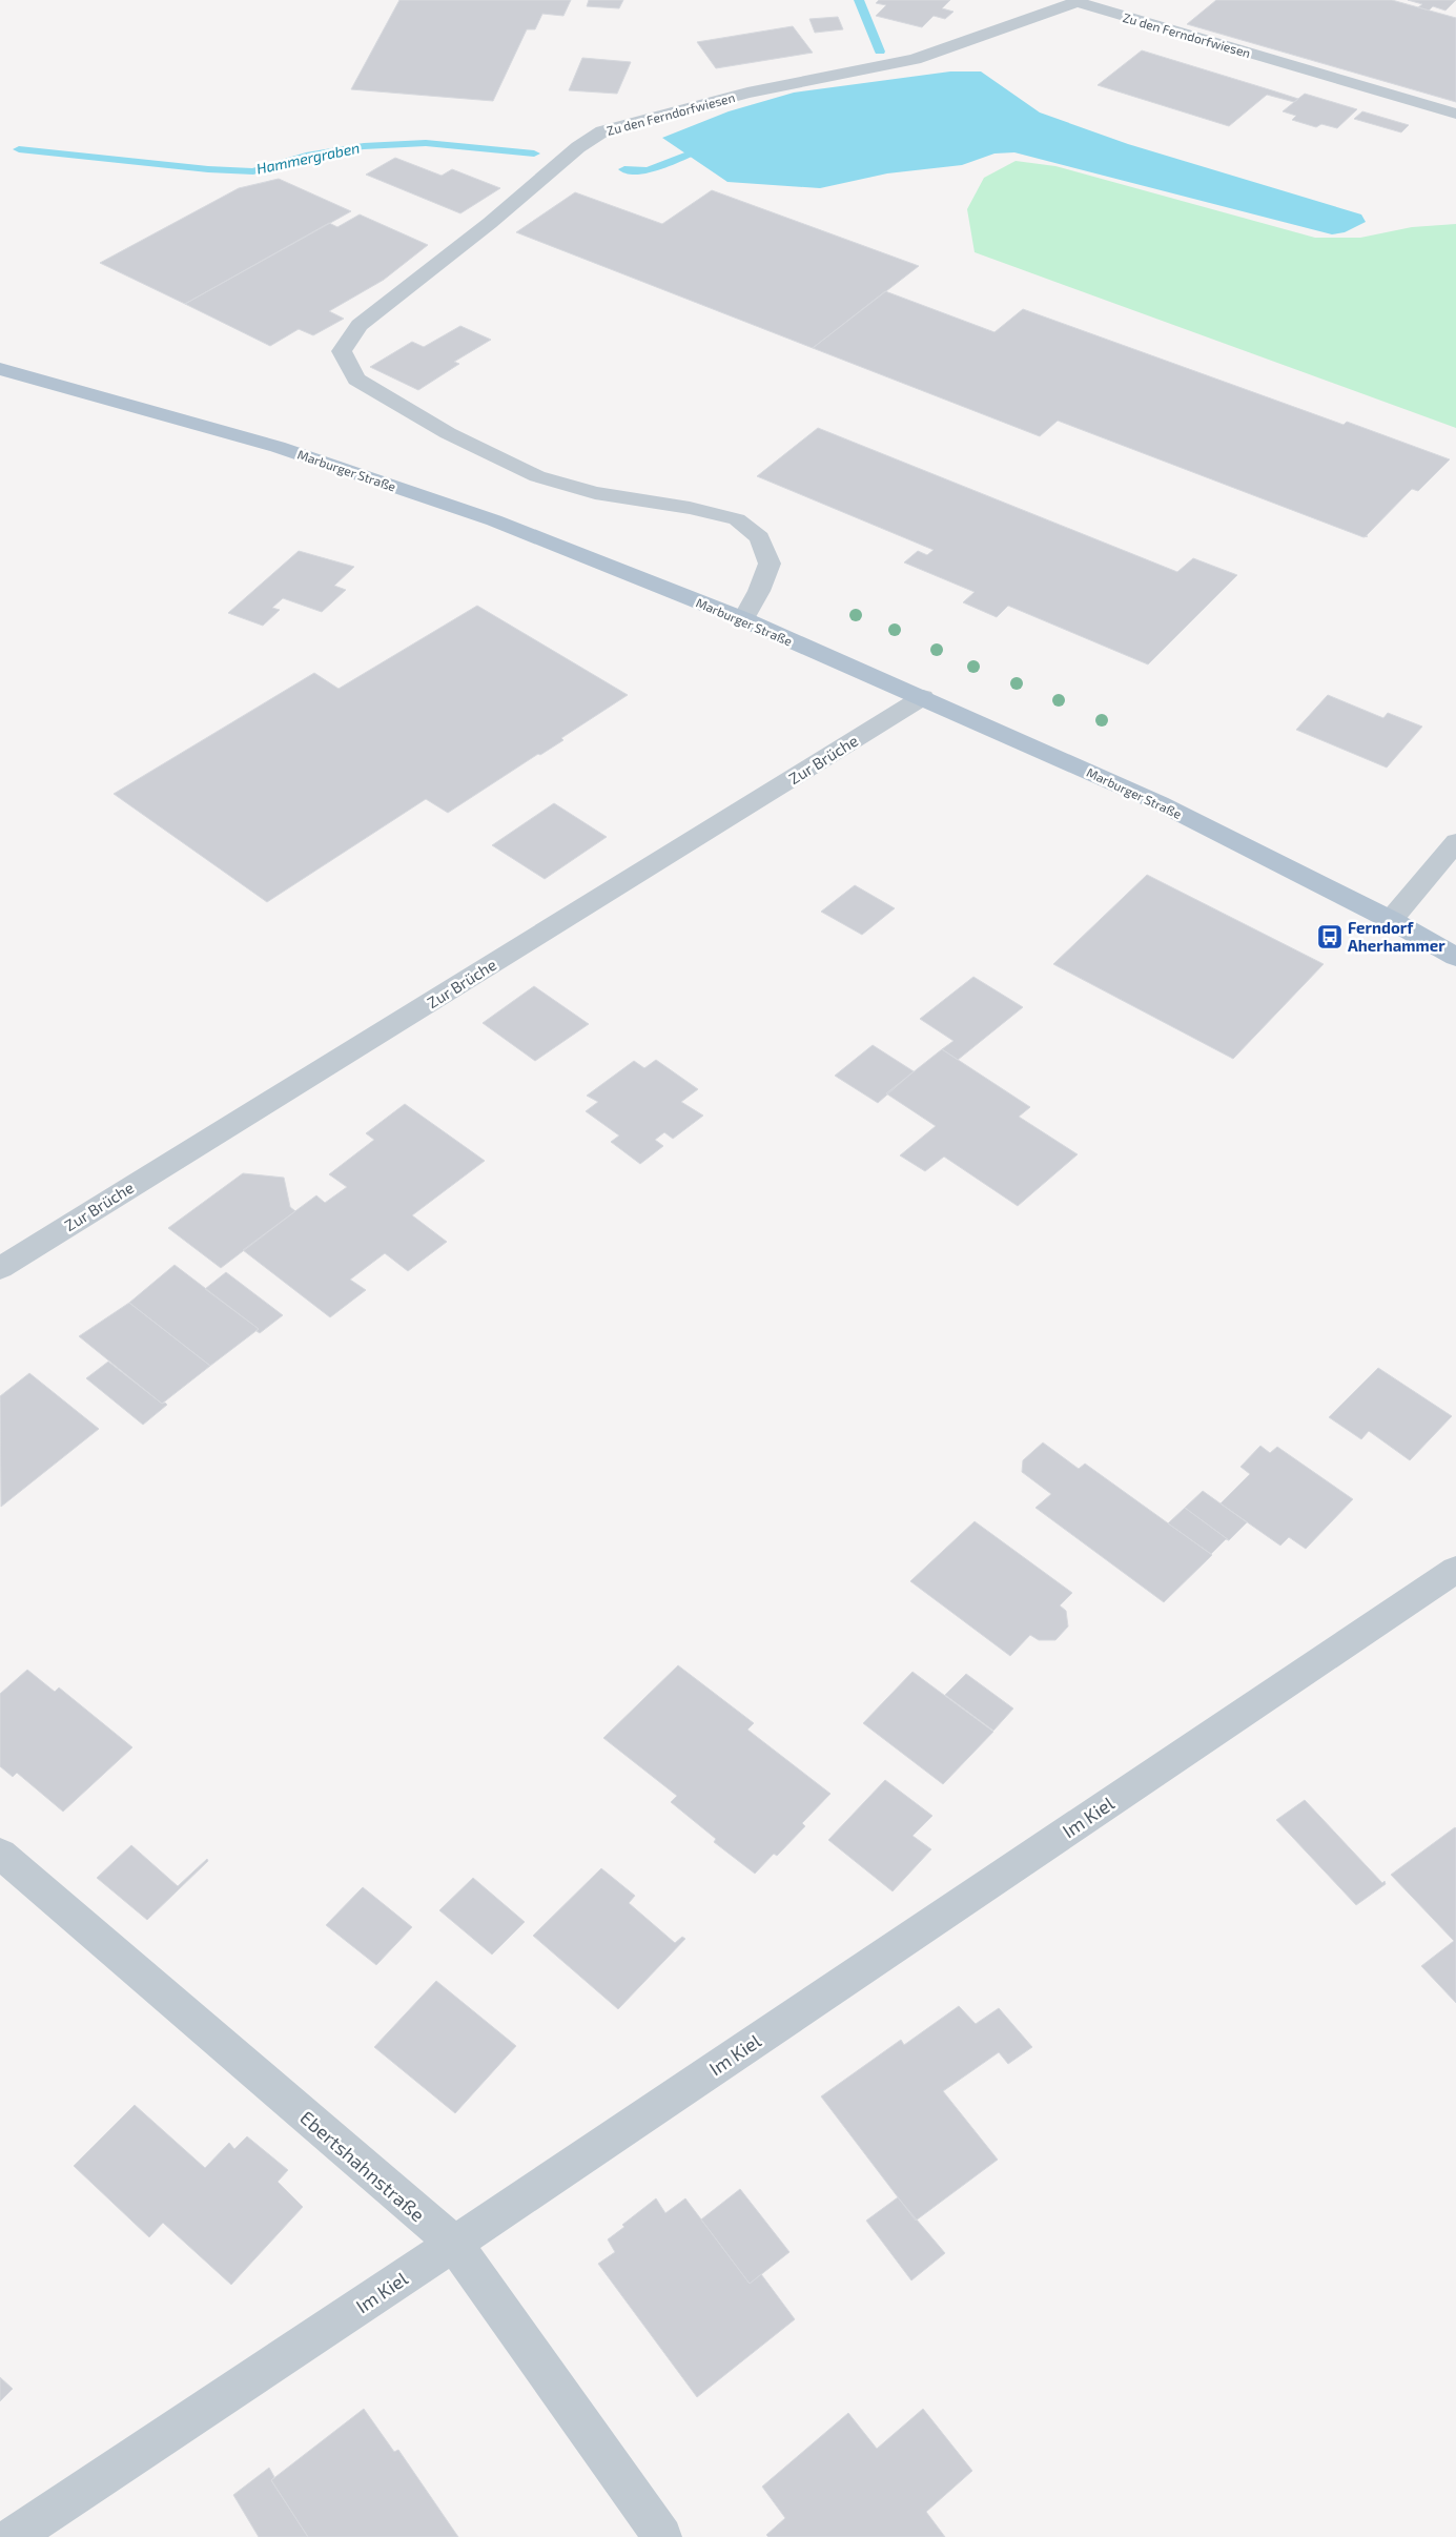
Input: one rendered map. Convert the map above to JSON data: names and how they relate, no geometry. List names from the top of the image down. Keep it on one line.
{"streets":{"main road":["Marburger Straße"],"street":["Zu den Ferndorfwiesen","Zur Brüche","Im Kiel","Ebertshahnstraße"]},"crossings":[["Zu den Ferndorfwiesen","Marburger Straße"],["Marburger Straße","Zur Brüche"],["Im Kiel","Ebertshahnstraße"]],"water":["Hammergraben"],"places":{"bus stop":["Ferndorf Aherhammer"]}}
